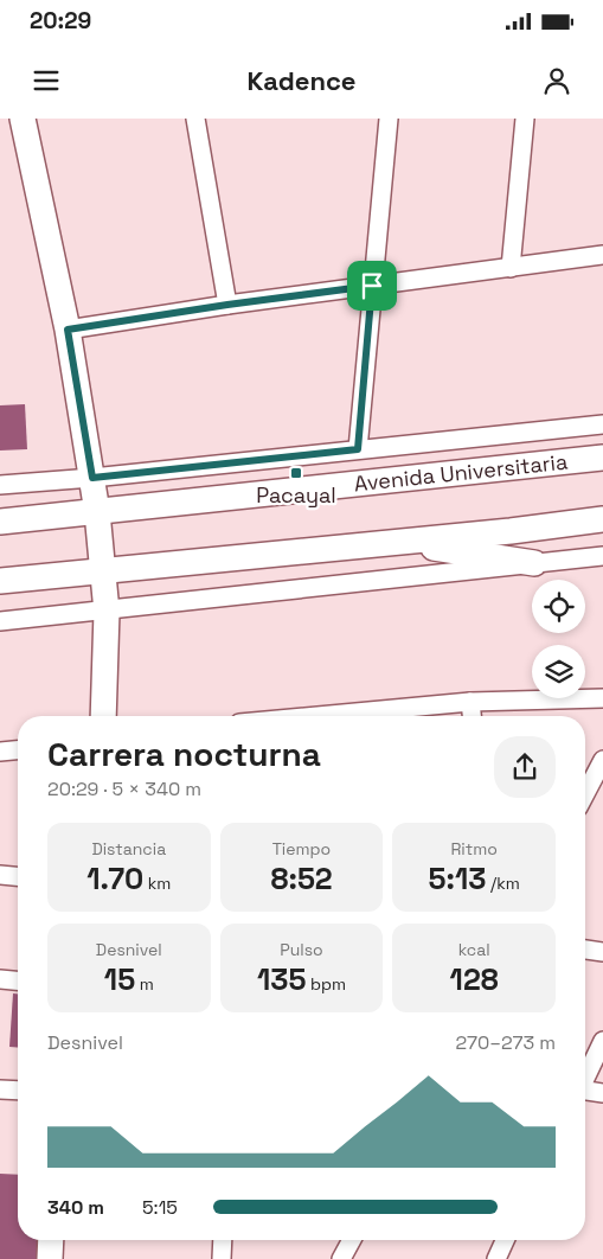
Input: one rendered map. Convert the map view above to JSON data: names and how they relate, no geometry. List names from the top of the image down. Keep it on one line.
{"streets":{"street":["Avenida Universitaria"]},"places":{"transit":["Pacayal"]},"page":{"status":"20:29","header":"Kadence","heading":["Carrera nocturna","20:29 · 5 × 340 m"],"stats":[["Distancia","1.70 km"],["Tiempo","8:52"],["Ritmo","5:13 /km"],["Desnivel","15 m"],["Pulso","135 bpm"],["kcal","128"]],"chart":["Desnivel","270–273 m"],"list":[{"name":"340 m","note":"5:15"}]}}
